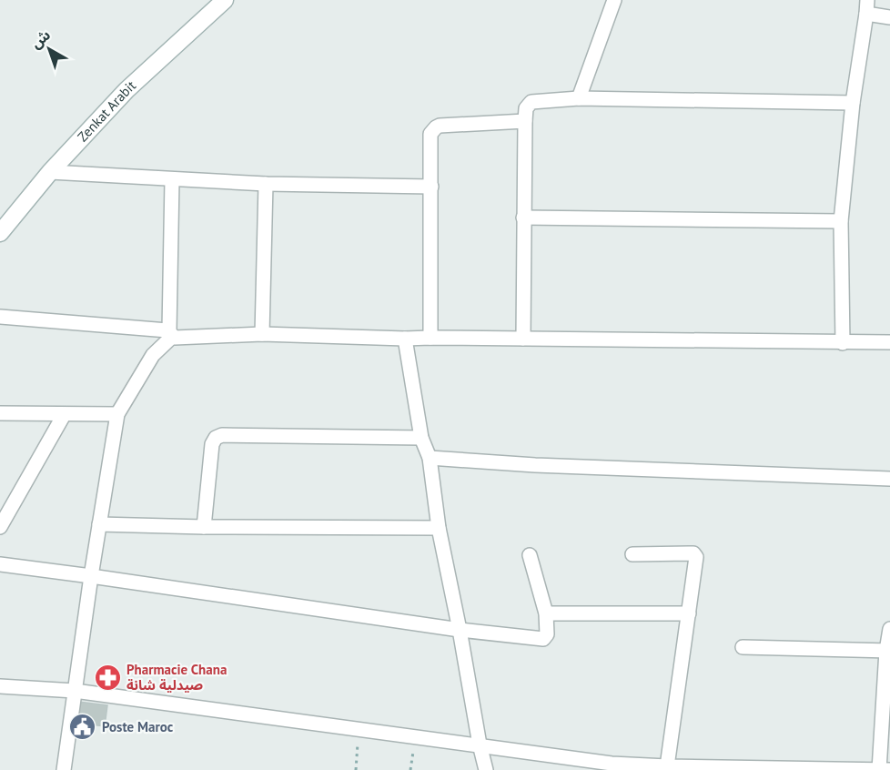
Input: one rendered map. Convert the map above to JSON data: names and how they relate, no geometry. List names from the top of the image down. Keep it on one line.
{"streets":{"street":["Zenkat Arabit"]},"places":{"pharmacy":["Pharmacie Chana صيدلية شانة"],"public building":["Poste Maroc"]},"north":"top left"}
